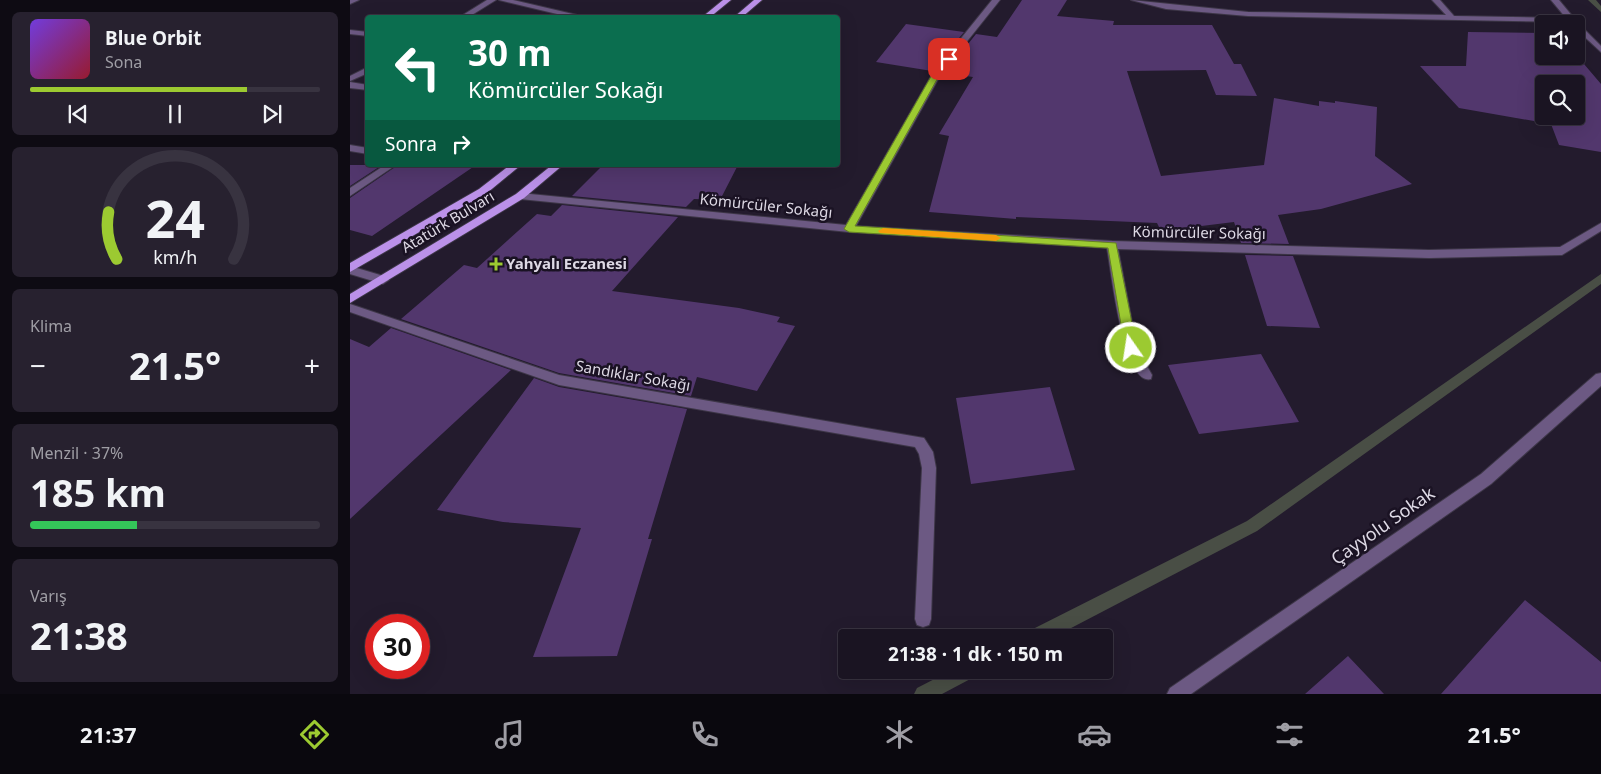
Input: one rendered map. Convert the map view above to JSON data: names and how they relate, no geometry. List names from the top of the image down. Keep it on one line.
{"streets":{"main road":["Atatürk Bulvarı"],"street":["Kömürcüler Sokağı","Sandıklar Sokağı","Çayyolu Sokak"]},"crossings":[["Kömürcüler Sokağı","Atatürk Bulvarı"]],"places":{"health":["Yahyalı Eczanesi"]},"page":{"turn":["30 m","Kömürcüler Sokağı"],"song":["Blue Orbit","Sona"],"then":"Sonra","tile":["Klima",["Menzil · 37%","185 km"],["Varış","21:38"]],"heat":["−","21.5°","+"],"limit":"30","trip":"21:38 · 1 dk · 150 m","tabs":["21:37","21.5°"],"gauge":["24","km/h"]}}
